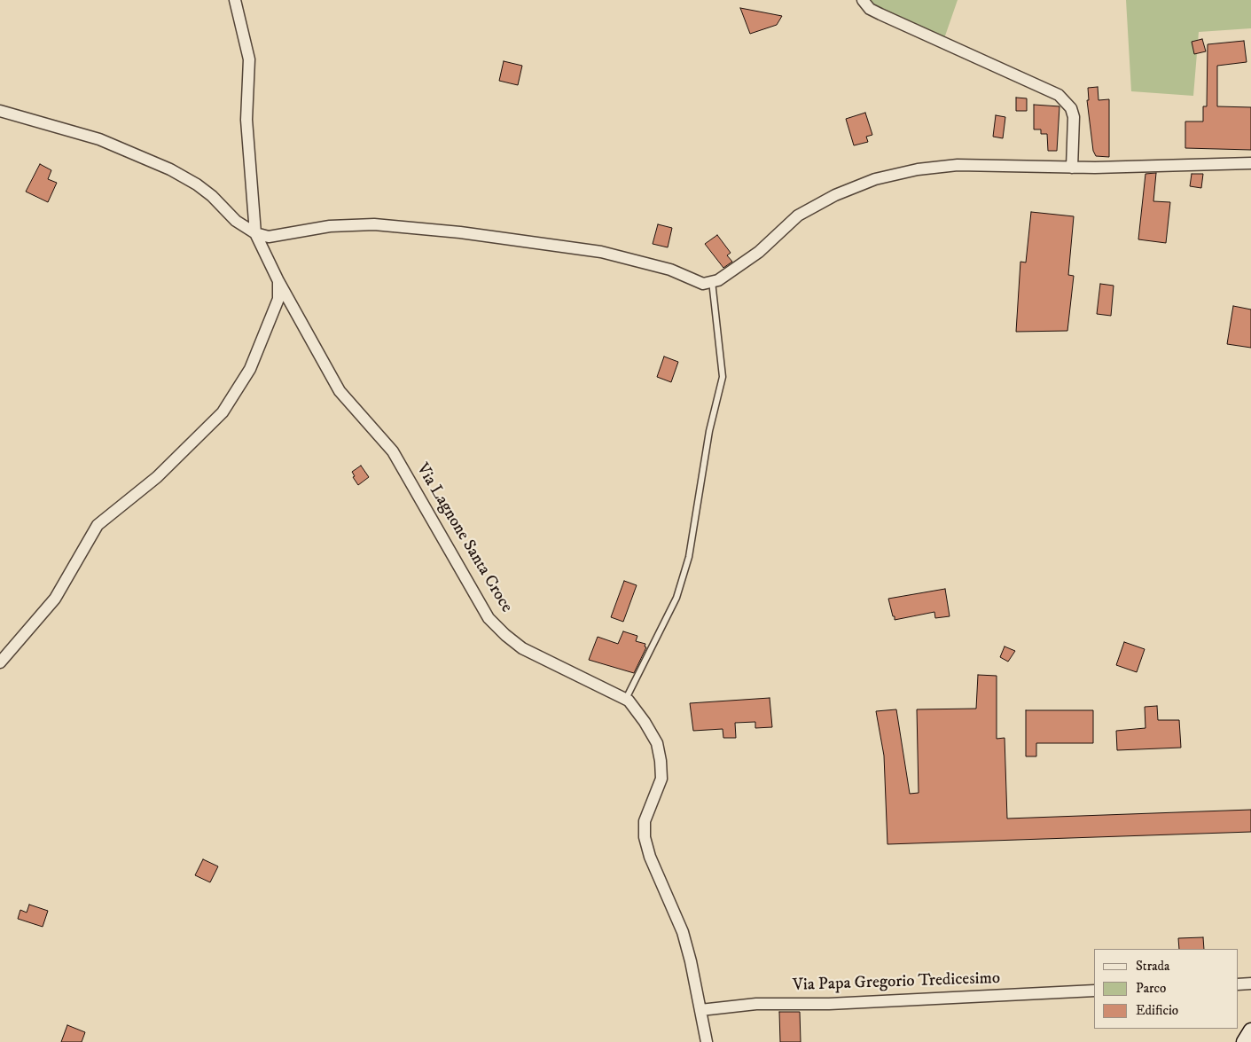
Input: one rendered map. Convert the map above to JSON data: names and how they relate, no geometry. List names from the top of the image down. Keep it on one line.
{"streets":{"street":["Via Lagnone Santa Croce","Via Papa Gregorio Tredicesimo"]},"crossings":[["Via Lagnone Santa Croce","Via Papa Gregorio Tredicesimo"]],"legend":["Strada","Parco","Edificio"]}
